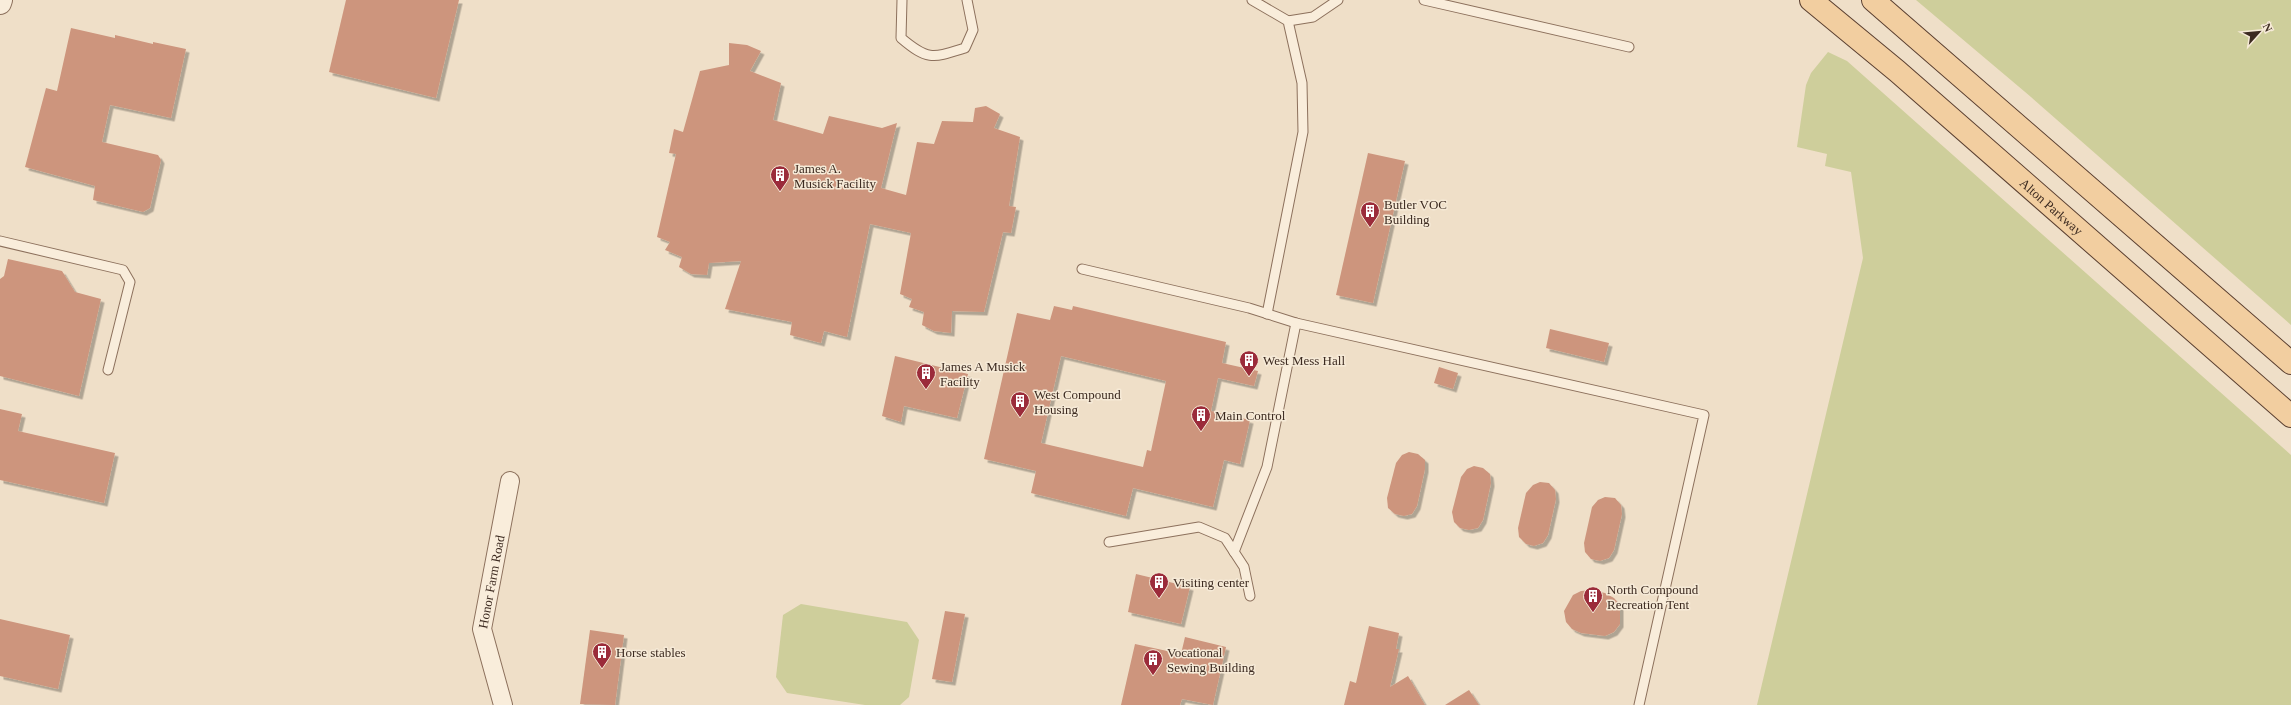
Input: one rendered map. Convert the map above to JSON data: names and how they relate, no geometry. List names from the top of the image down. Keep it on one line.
{"streets":{"main road":["Alton Parkway"],"street":["Honor Farm Road"]},"places":{"building":["James A. Musick Facility","Butler VOC Building","West Mess Hall","James A Musick Facility","West Compound Housing","Main Control","Visiting center","North Compound Recreation Tent","Horse stables","Vocational Sewing Building"]},"north":"top right"}
